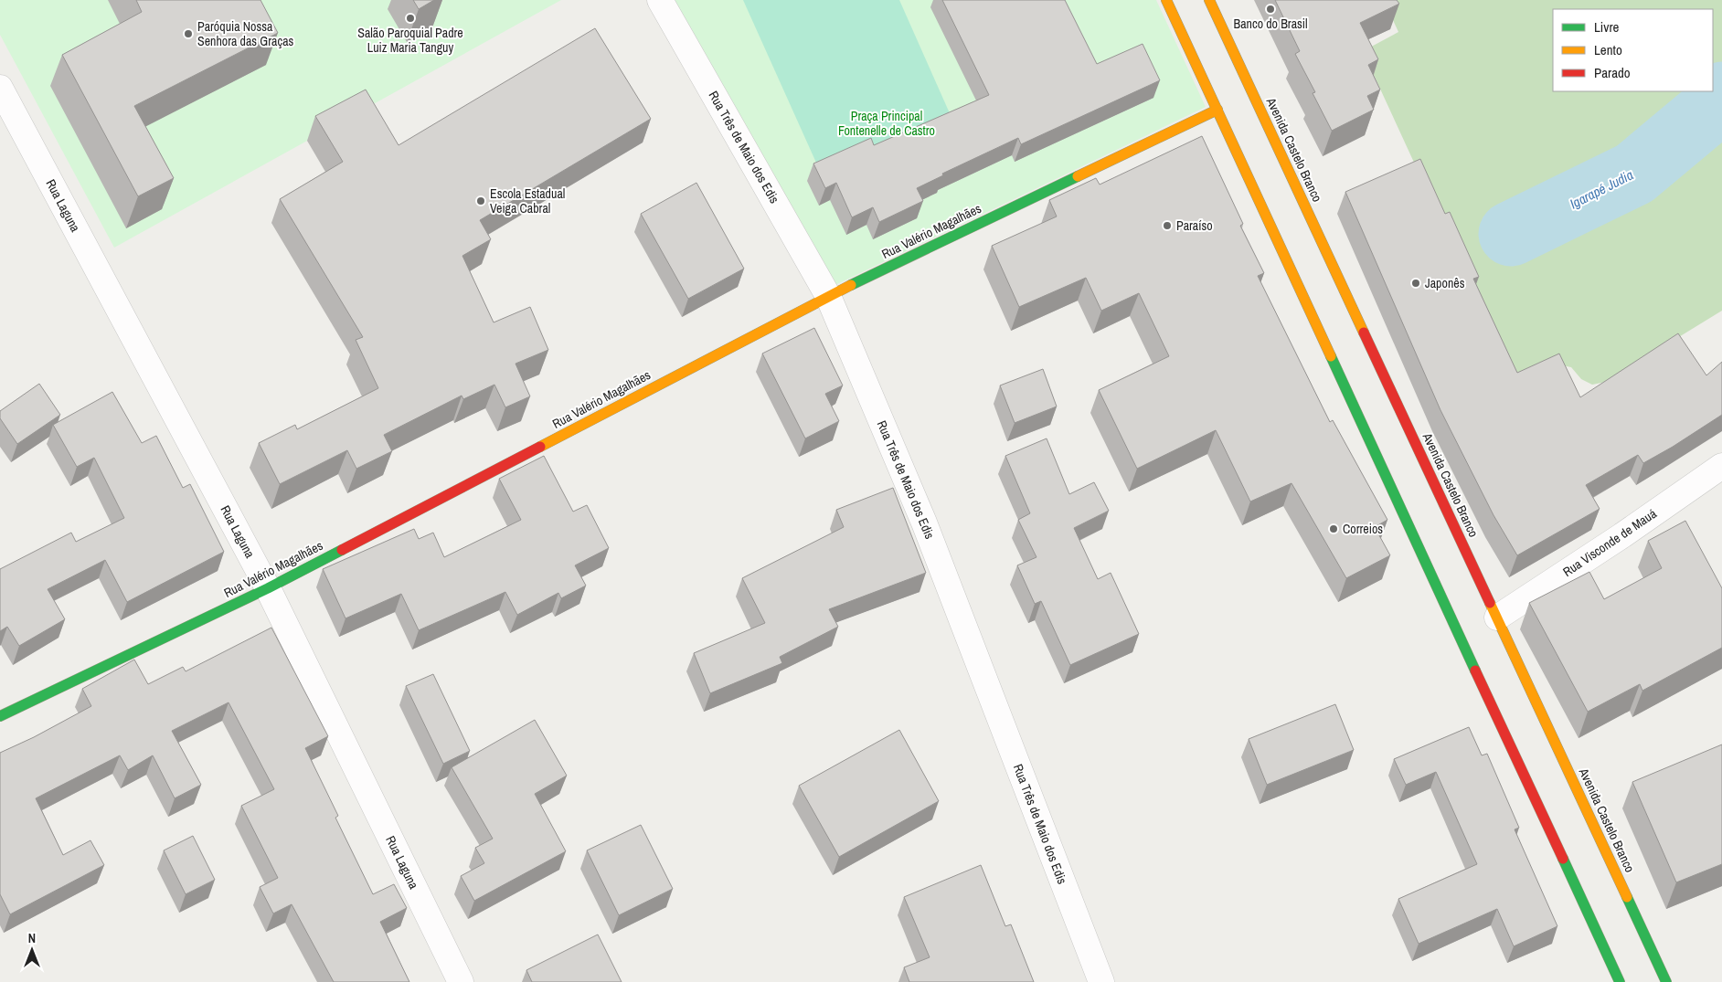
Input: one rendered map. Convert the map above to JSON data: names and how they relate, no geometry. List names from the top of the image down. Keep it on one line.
{"streets":{"main road":["Avenida Castelo Branco","Rua Valério Magalhães"],"street":["Rua Três de Maio dos Edis","Rua Laguna","Rua Visconde de Mauá"]},"crossings":[["Rua Três de Maio dos Edis","Rua Valério Magalhães"],["Avenida Castelo Branco","Rua Visconde de Mauá"],["Rua Laguna","Rua Valério Magalhães"]],"water":["Igarapé Judia"],"parks":["Praça Principal Fontenelle de Castro"],"places":["Banco do Brasil","Salão Paroquial Padre Luiz Maria Tanguy","Paróquia Nossa Senhora das Graças","Escola Estadual Veiga Cabral","Paraíso","Japonês","Correios"],"legend":["Livre","Lento","Parado"],"north":"top"}
